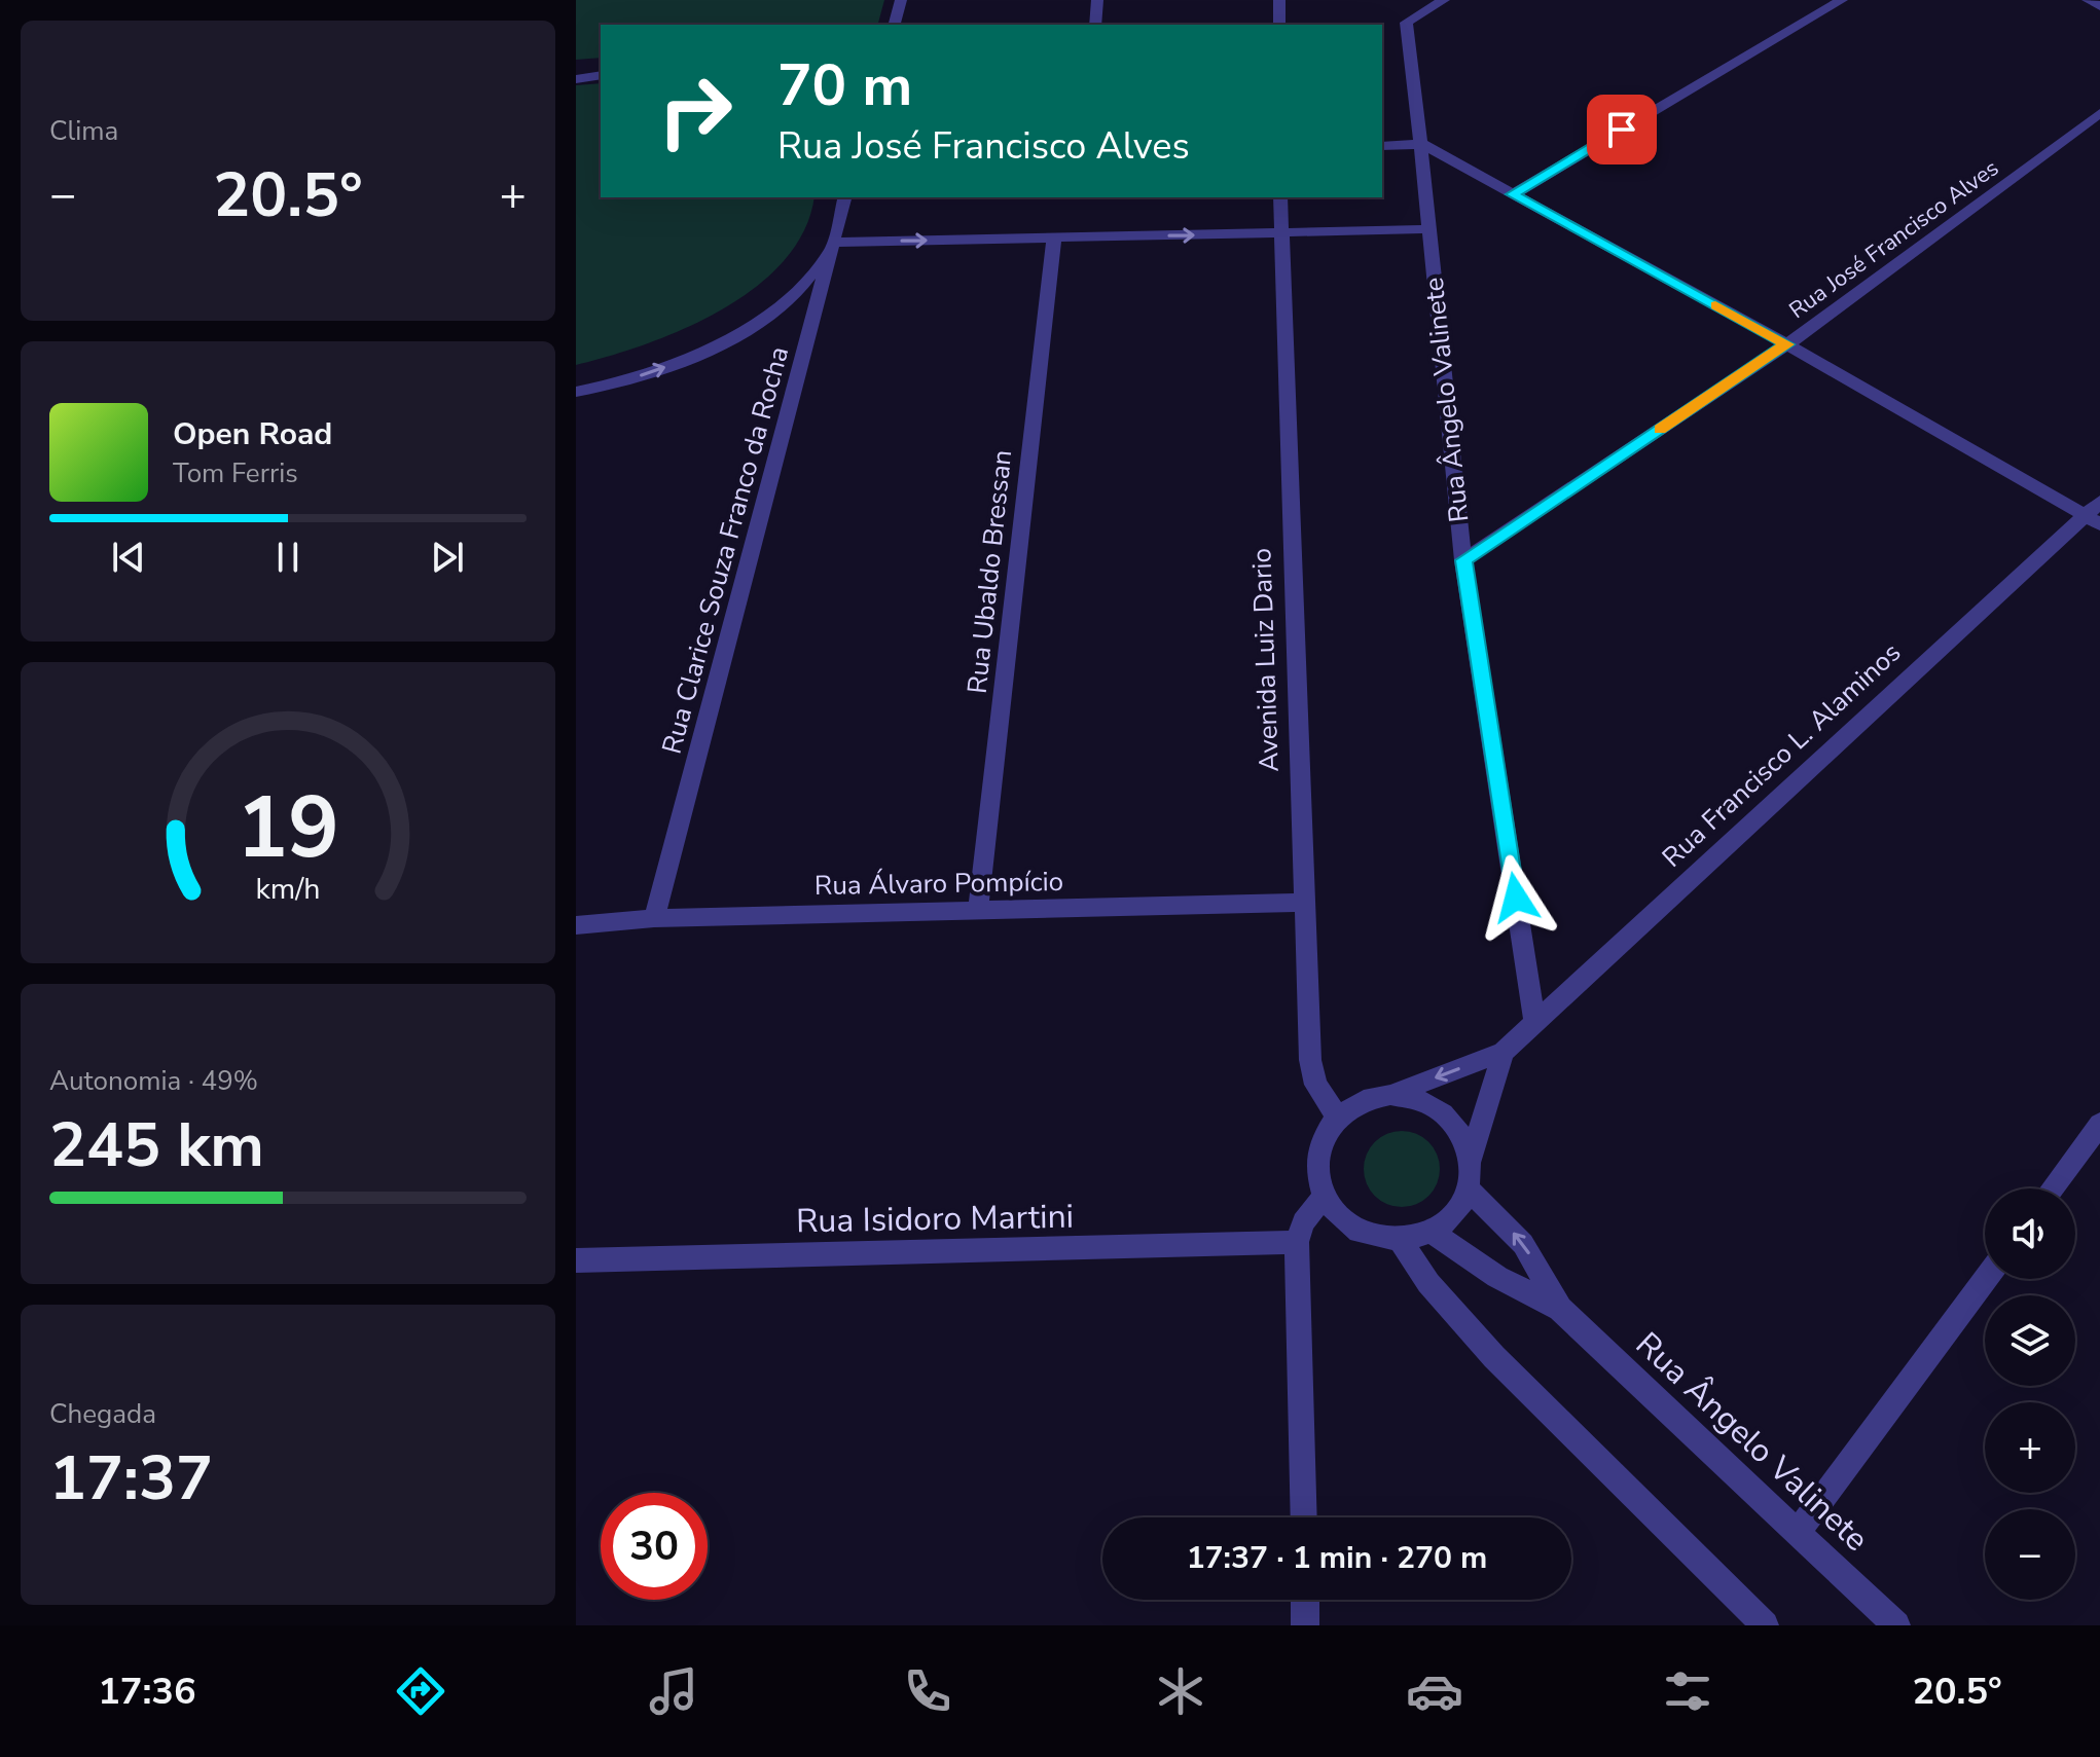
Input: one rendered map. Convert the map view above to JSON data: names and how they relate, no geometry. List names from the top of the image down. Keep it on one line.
{"streets":{"street":["Rua José Francisco Alves","Rua Ângelo Valinete","Rua Clarice Souza Franco da Rocha","Rua Ubaldo Bressan","Avenida Luiz Dario","Rua Francisco L. Alaminos","Rua Álvaro Pompício","Rua Isidoro Martini"]},"crossings":[["Rua José Francisco Alves","Rua Ângelo Valinete"],["Rua Ângelo Valinete","Avenida Luiz Dario"],["Rua Ângelo Valinete","Rua Francisco L. Alaminos"],["Rua Clarice Souza Franco da Rocha","Rua Álvaro Pompício"],["Rua Ubaldo Bressan","Rua Álvaro Pompício"],["Avenida Luiz Dario","Rua Francisco L. Alaminos"],["Avenida Luiz Dario","Rua Álvaro Pompício"]],"page":{"tile":["Clima",["Autonomia · 49%","245 km"],["Chegada","17:37"]],"turn":["70 m","Rua José Francisco Alves"],"heat":["−","20.5°","+"],"song":["Open Road","Tom Ferris"],"map_buttons":["+","−"],"limit":"30","trip":"17:37 · 1 min · 270 m","tabs":["17:36","20.5°"],"gauge":["19","km/h"]}}
